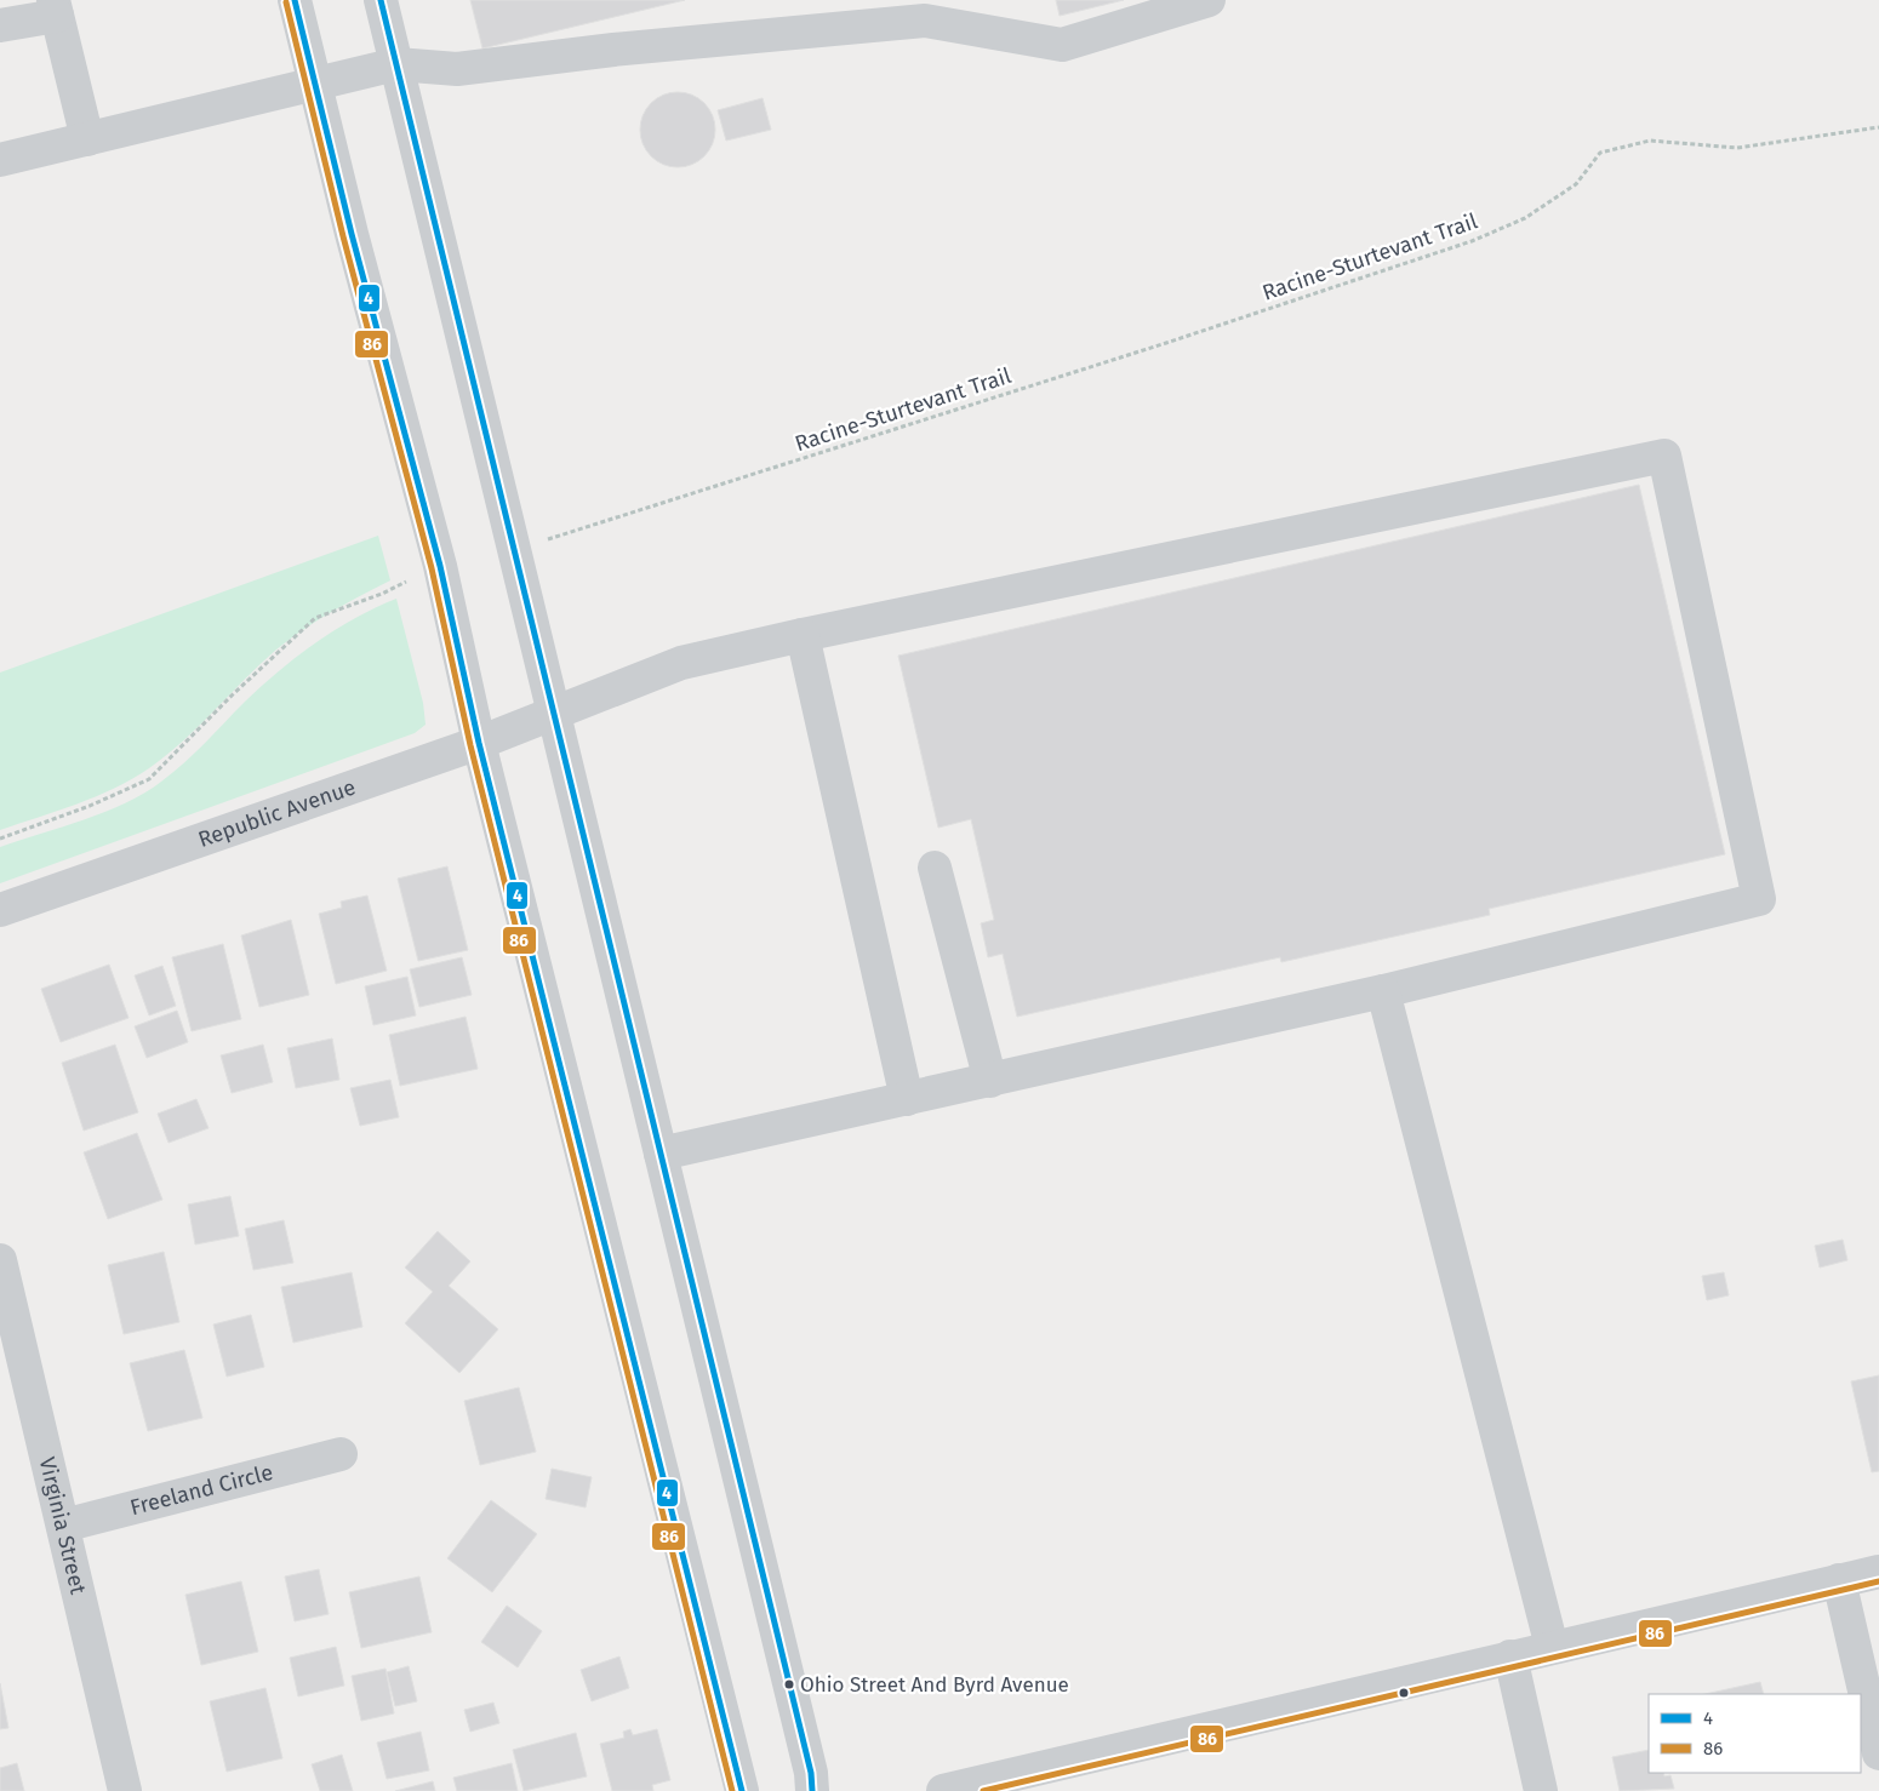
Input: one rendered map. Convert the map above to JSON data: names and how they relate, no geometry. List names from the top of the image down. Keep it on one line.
{"streets":{"street":["Republic Avenue","Freeland Circle","Virginia Street"],"path":["Racine-Sturtevant Trail"]},"crossings":[["Freeland Circle","Virginia Street"]],"places":["Ohio Street And Byrd Avenue"],"lines":["transit line 4","transit line 86"],"legend":["4","86"]}
